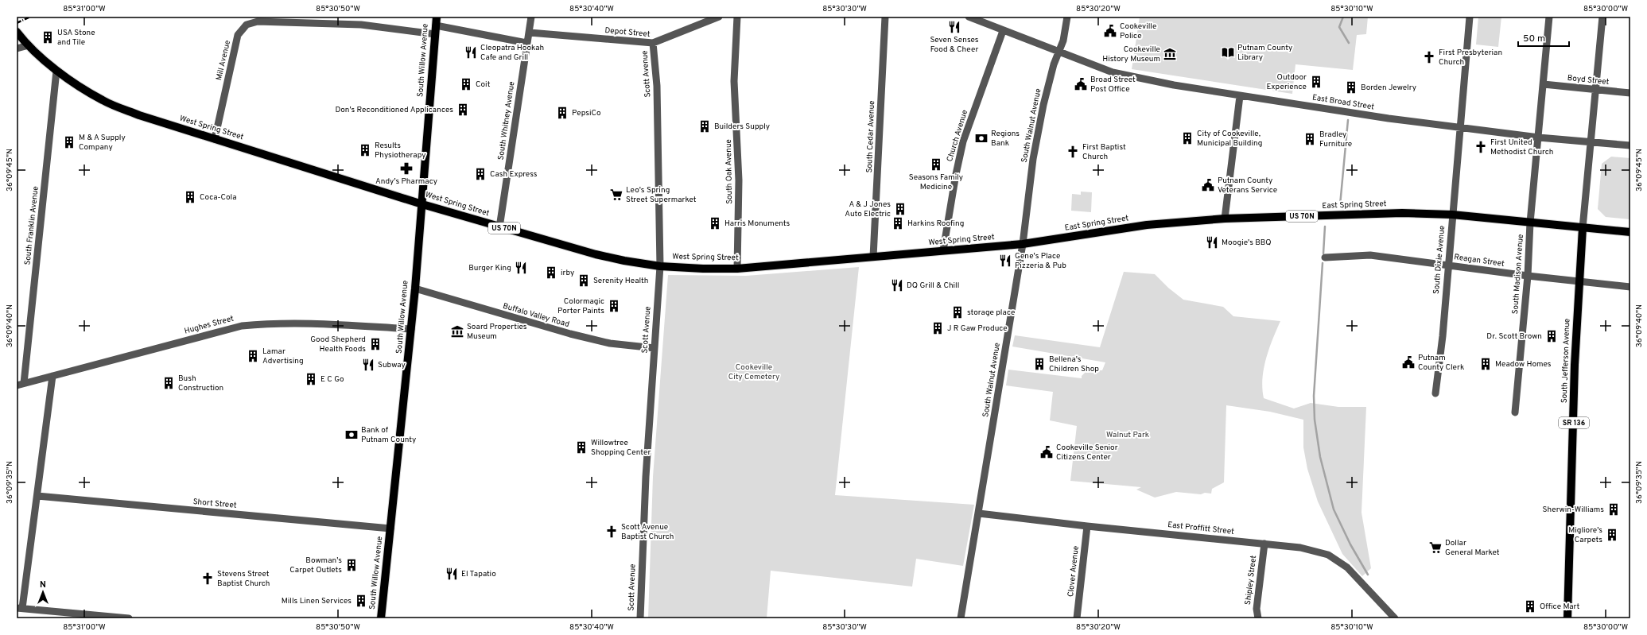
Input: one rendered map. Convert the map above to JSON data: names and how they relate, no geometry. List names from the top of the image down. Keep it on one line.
{"streets":{"main road":["South Willow Avenue","West Spring Street","East Spring Street","US 70N","South Jefferson Avenue","SR 136"],"street":["Depot Street","Mill Avenue","Scott Avenue","Boyd Street","East Broad Street","South Whitney Avenue","South Walnut Avenue","Church Avenue","South Cedar Avenue","South Oak Avenue","South Franklin Avenue","South Dixie Avenue","Reagan Street","South Madison Avenue","Buffalo Valley Road","Hughes Street","Short Street","East Proffitt Street","Clover Avenue","Shipley Street"]},"crossings":[["Depot Street","Scott Avenue"],["Depot Street","South Whitney Avenue"],["Mill Avenue","South Willow Avenue"],["Mill Avenue","West Spring Street"],["South Willow Avenue","West Spring Street"],["South Willow Avenue","Buffalo Valley Road"],["South Willow Avenue","Hughes Street"],["South Willow Avenue","Short Street"],["Scott Avenue","West Spring Street"],["Scott Avenue","Buffalo Valley Road"],["Boyd Street","South Madison Avenue"],["Boyd Street","South Jefferson Avenue"],["East Broad Street","South Walnut Avenue"],["East Broad Street","Church Avenue"],["East Broad Street","South Dixie Avenue"],["East Broad Street","South Madison Avenue"],["East Broad Street","South Jefferson Avenue"],["South Whitney Avenue","West Spring Street"],["South Walnut Avenue","West Spring Street"],["South Walnut Avenue","East Spring Street"],["South Walnut Avenue","East Proffitt Street"],["West Spring Street","Church Avenue"],["West Spring Street","South Cedar Avenue"],["West Spring Street","South Oak Avenue"],["West Spring Street","East Spring Street"],["West Spring Street","South Franklin Avenue"],["East Spring Street","South Dixie Avenue"],["East Spring Street","South Madison Avenue"],["East Spring Street","South Jefferson Avenue"],["South Franklin Avenue","Hughes Street"],["South Dixie Avenue","Reagan Street"],["Reagan Street","South Madison Avenue"],["Reagan Street","South Jefferson Avenue"],["East Proffitt Street","Clover Avenue"],["East Proffitt Street","Shipley Street"]],"parks":["Cookeville City Cemetery","Walnut Park"],"places":{"restaurant":["Seven Senses Food & Cheer","Cleopatra Hookah Cafe and Grill","Moogie's BBQ","Gene's Place Pizzeria & Pub","Burger King","DQ Grill & Chill","Subway","El Tapatio"],"public building":["Cookeville Police","Broad Street Post Office","Putnam County Veterans Service","Putnam County Clerk","Cookeville Senior Citizens Center"],"building":["USA Stone and Tile","Outdoor Experience","Coit","Borden Jewelry","Don's Reconditioned Applicances","PepsiCo","Builders Supply","City of Cookeville, Municipal Building","Bradley Furniture","M & A Supply Company","Results Physiotherapy","Seasons Family Medicine","Cash Express","Coca-Cola","A & J Jones Auto Electric","Harris Monuments","Harkins Roofing","irby","Serenity Health","Colormagic Porter Paints","storage place","J R Gaw Produce","Dr. Scott Brown","Good Shepherd Health Foods","Lamar Advertising","Bellena's Children Shop","Meadow Homes","E C Go","Bush Construction","Willowtree Shopping Center","Sherwin-Williams","Migliore's Carpets","Bowman's Carpet Outlets","Mills Linen Services","Office Mart"],"library":["Putnam County Library"],"museum":["Cookeville History Museum","Soard Properties Museum"],"church":["First Presbyterian Church","First United Methodist Church","First Baptist Church","Scott Avenue Baptist Church","Stevens Street Baptist Church"],"bank":["Regions Bank","Bank of Putnam County"],"pharmacy":["Andy's Pharmacy"],"supermarket":["Leo's Spring Street Supermarket","Dollar General Market"]},"scale_bar":"50 m","north":"top","coordinates":["85°31'00\"W","85°30'50\"W","85°30'40\"W","85°30'30\"W","85°30'20\"W","85°30'10\"W","85°30'00\"W","36°09'45\"N","36°09'40\"N","36°09'35\"N"]}
